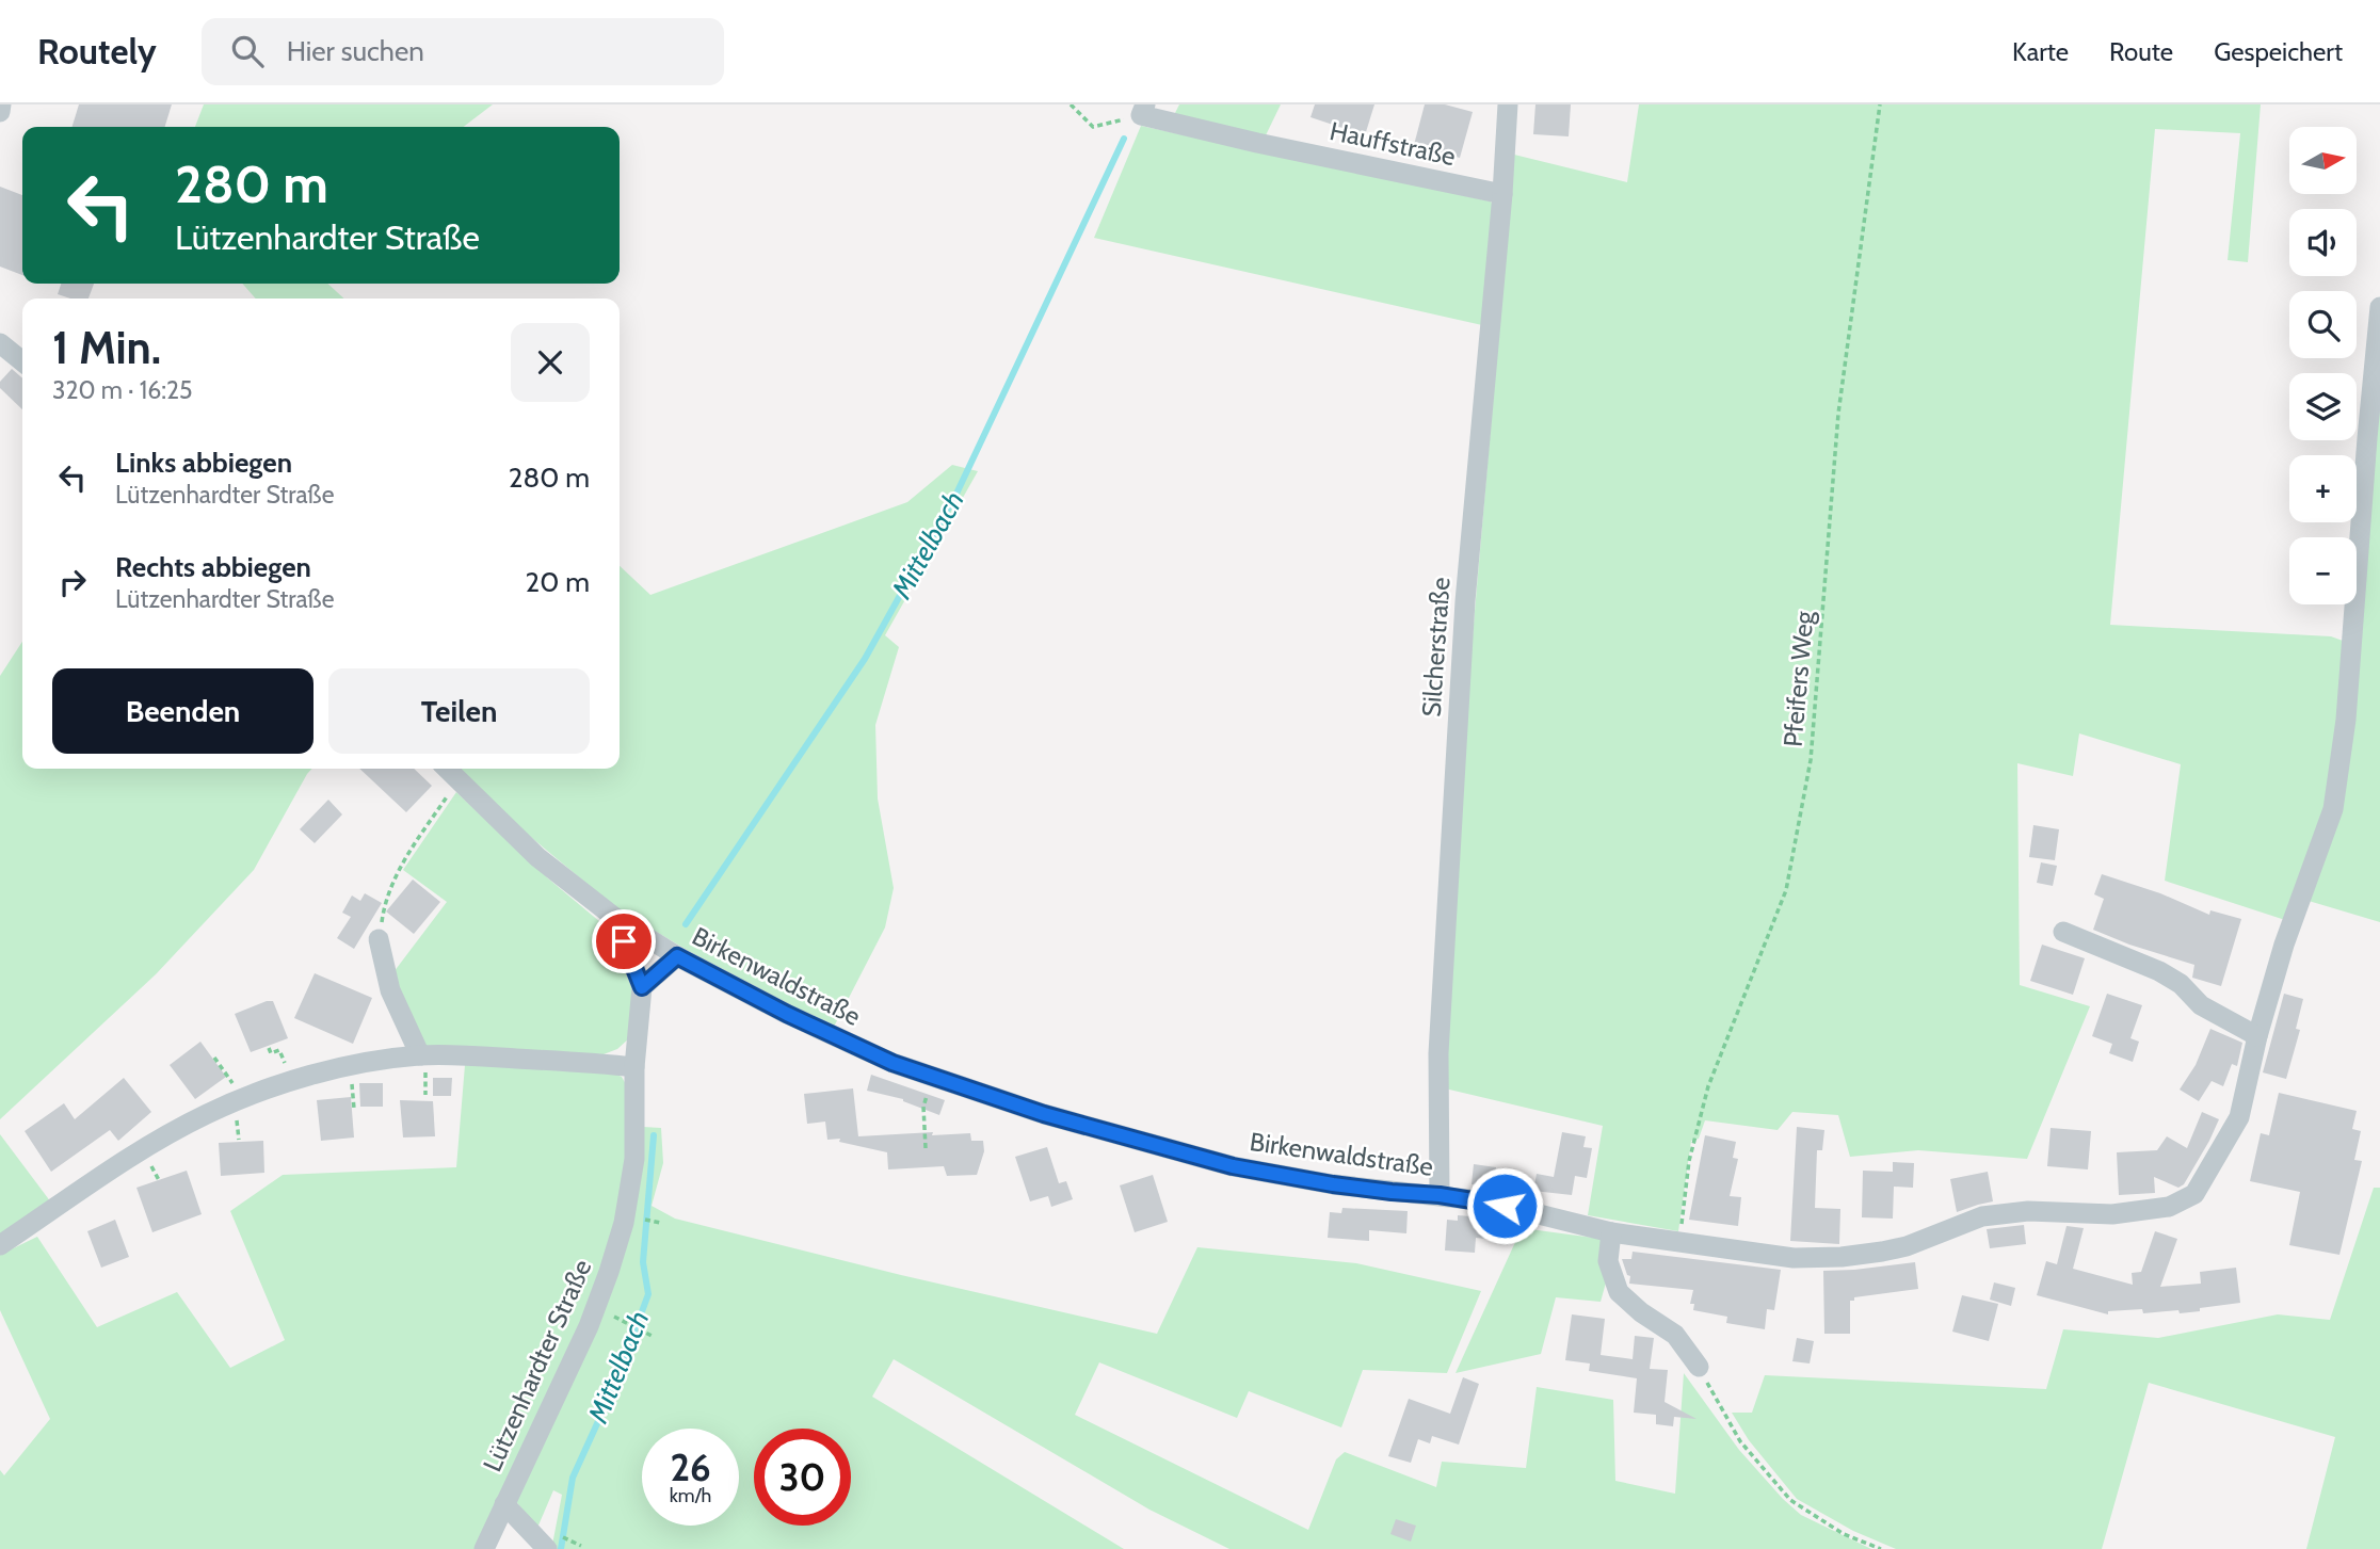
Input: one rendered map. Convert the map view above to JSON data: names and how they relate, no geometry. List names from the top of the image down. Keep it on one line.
{"streets":{"street":["Hauffstraße","Silcherstraße","Birkenwaldstraße","Lützenhardter Straße"],"path":["Pfeifers Weg"]},"crossings":[["Hauffstraße","Silcherstraße"],["Silcherstraße","Birkenwaldstraße"],["Pfeifers Weg","Birkenwaldstraße"],["Birkenwaldstraße","Lützenhardter Straße"]],"water":["Mittelbach"],"north":"right","page":{"header":"Routely","search":"Hier suchen","nav":["Karte","Route","Gespeichert"],"map_buttons":["+","−"],"turn":["280 m","Lützenhardter Straße"],"heading":["1 Min.","320 m · 16:25"],"list":[{"name":"Links abbiegen","note":"Lützenhardter Straße","value":"280 m"},{"name":"Rechts abbiegen","note":"Lützenhardter Straße","value":"20 m"}],"buttons":["Beenden","Teilen"],"speed":"26 km/h","limit":"30"}}
